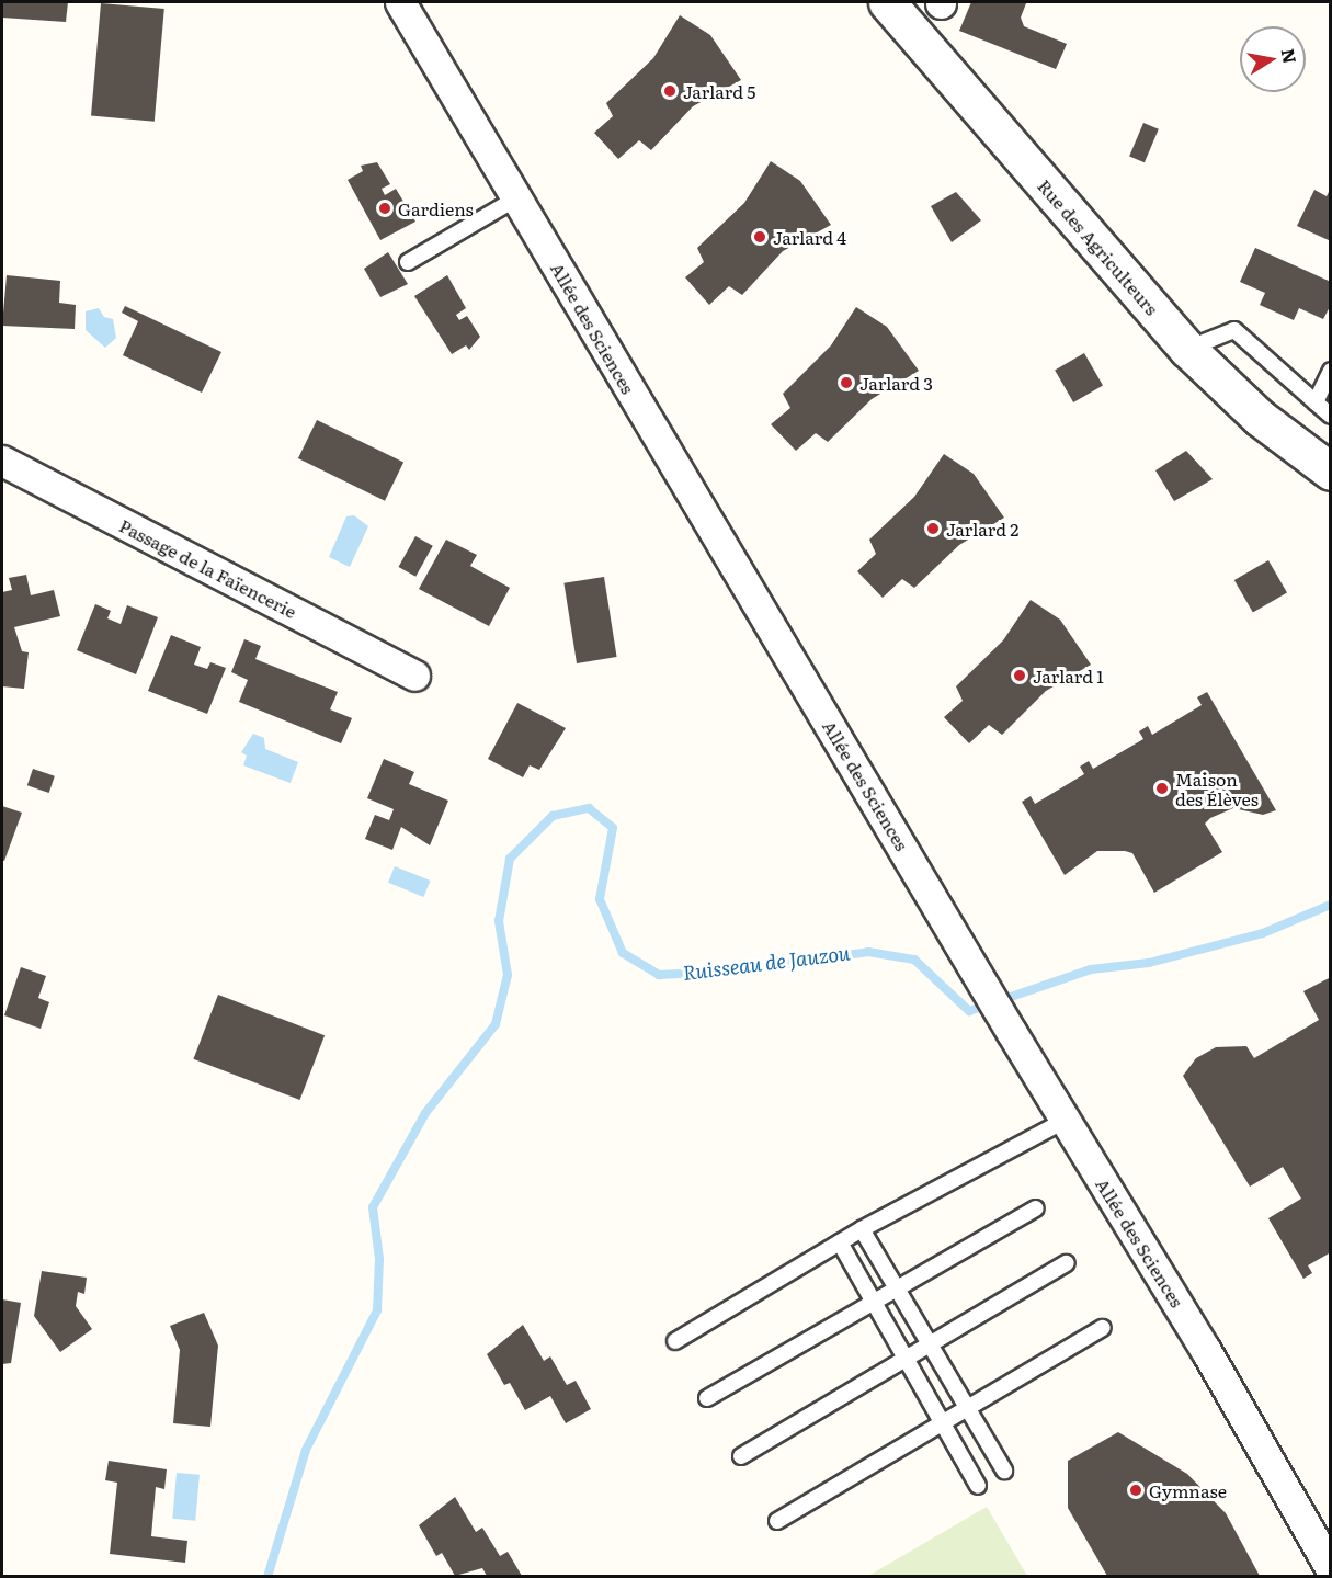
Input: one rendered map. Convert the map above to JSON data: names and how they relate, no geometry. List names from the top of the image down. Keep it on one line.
{"streets":{"street":["Rue des Agriculteurs","Allée des Sciences","Passage de la Faïencerie"]},"water":["Ruisseau de Jauzou"],"places":["Jarlard 5","Gardiens","Jarlard 4","Jarlard 3","Jarlard 2","Jarlard 1","Maison des Élèves","Gymnase"],"north":"right"}
